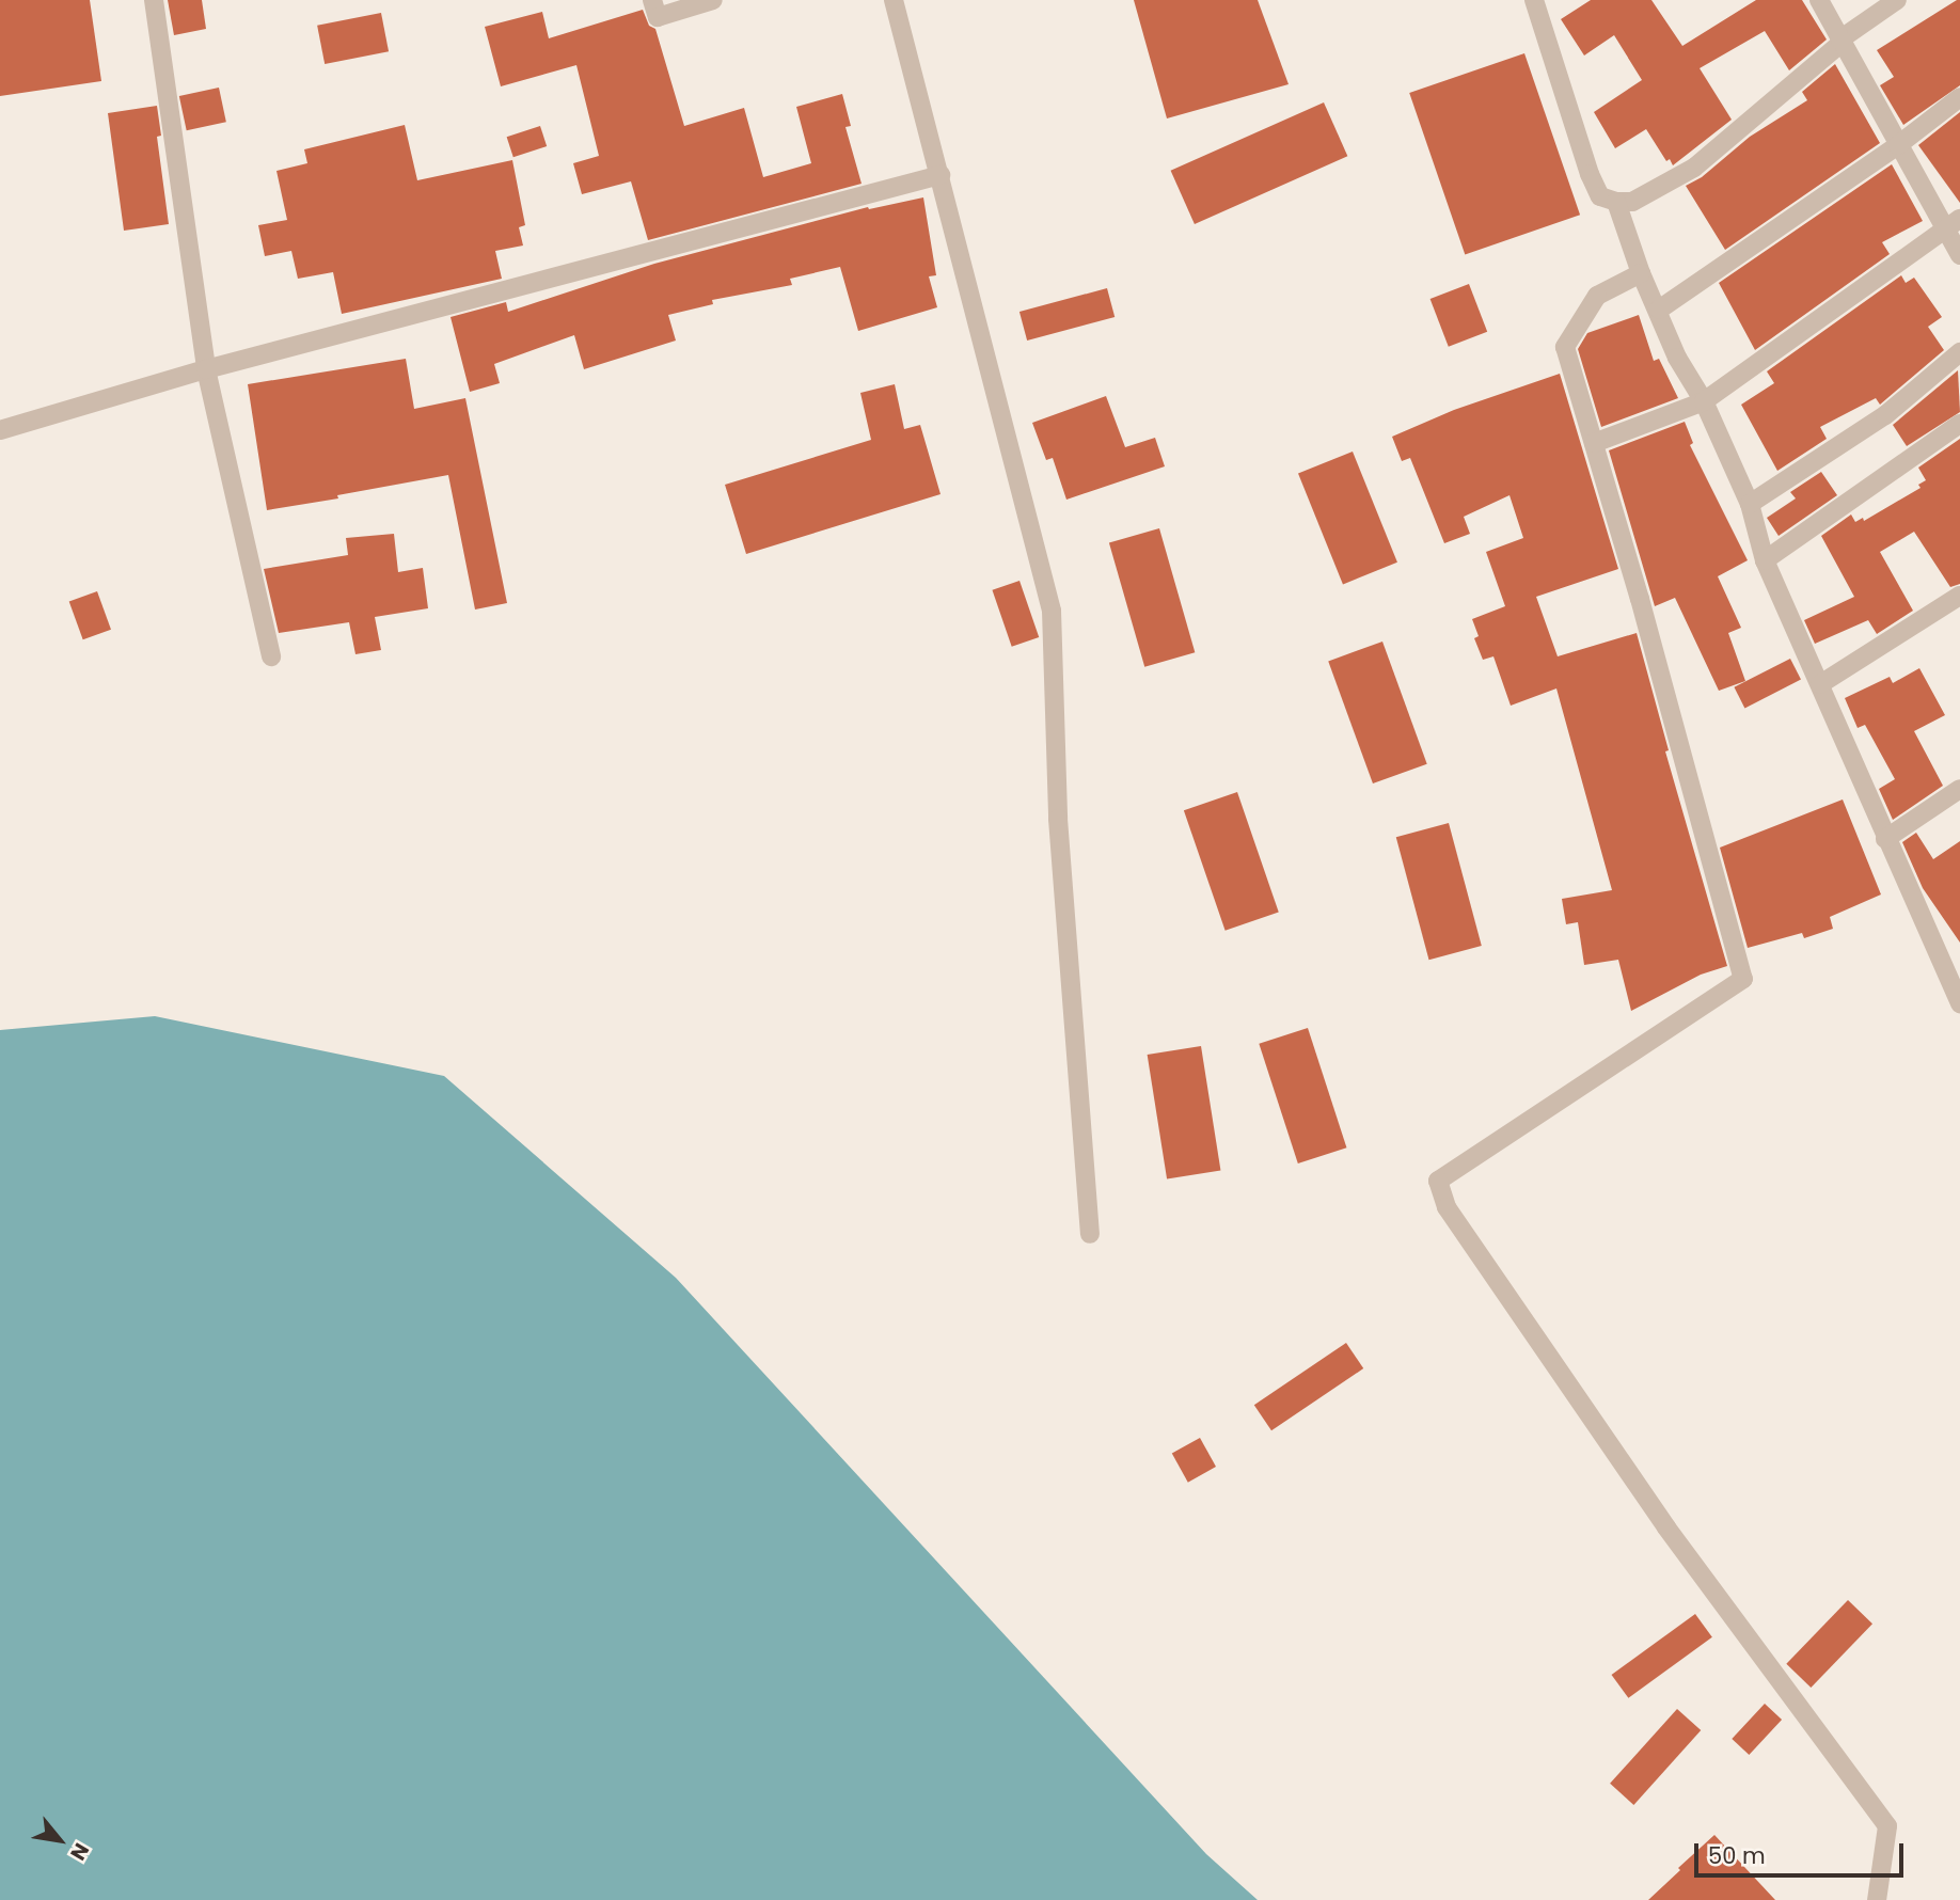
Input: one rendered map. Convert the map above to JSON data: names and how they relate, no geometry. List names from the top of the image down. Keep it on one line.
{"scale_bar":"50 m","north":"bottom right"}
